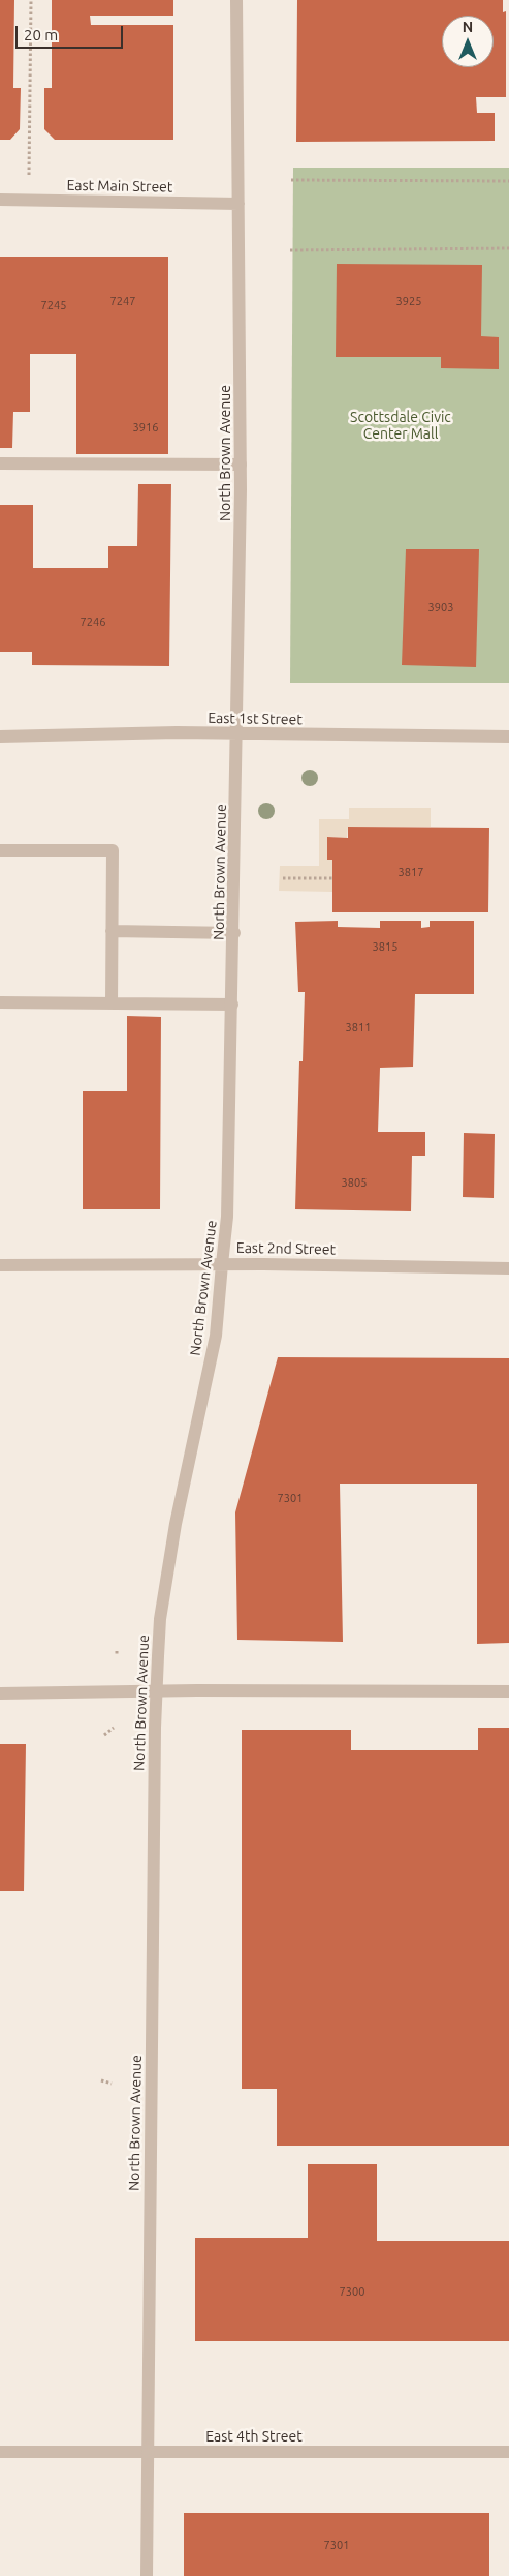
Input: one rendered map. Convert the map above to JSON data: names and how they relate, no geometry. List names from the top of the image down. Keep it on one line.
{"streets":{"street":["East Main Street","North Brown Avenue","East 1st Street","East 2nd Street","East 4th Street"]},"crossings":[["East Main Street","North Brown Avenue"],["North Brown Avenue","East 1st Street"],["North Brown Avenue","East 2nd Street"],["North Brown Avenue","East 4th Street"]],"parks":["Scottsdale Civic Center Mall"],"house_numbers":["7247","3925","7245","3916","3903","7246","3817","3815","3811","3805","7301","7300","7301"],"scale_bar":"20 m","north":"top"}
